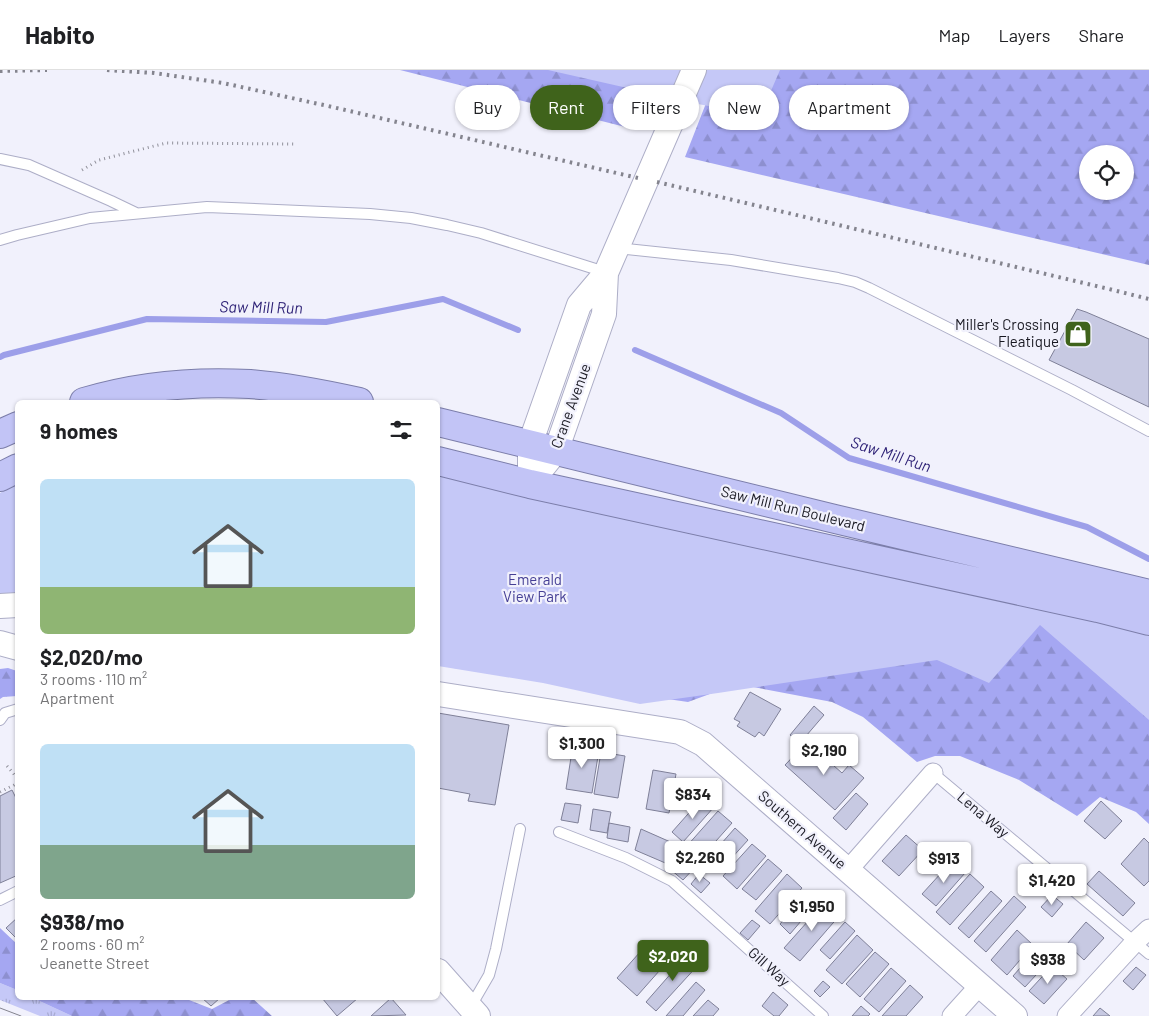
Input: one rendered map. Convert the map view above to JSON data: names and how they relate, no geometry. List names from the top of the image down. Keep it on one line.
{"streets":{"highway":["Saw Mill Run Boulevard"],"street":["Crane Avenue","Southern Avenue"],"lane":["Lena Way","Gill Way"]},"crossings":[["Crane Avenue","Saw Mill Run Boulevard"]],"water":["Saw Mill Run"],"parks":["Emerald View Park"],"places":{"shop":["Miller's Crossing Fleatique"]},"page":{"header":"Habito","nav":["Map","Layers","Share"],"chip":["Buy","Rent","Filters","New","Apartment"],"heading":"9 homes","list":[{"name":"$2,020/mo","note":"3 rooms · 110 m² · Apartment"},{"name":"$938/mo","note":"2 rooms · 60 m² · Jeanette Street"}],"price":["$1,300","$2,190","$834","$2,260","$913","$1,420","$1,950","$2,020","$938"]}}
